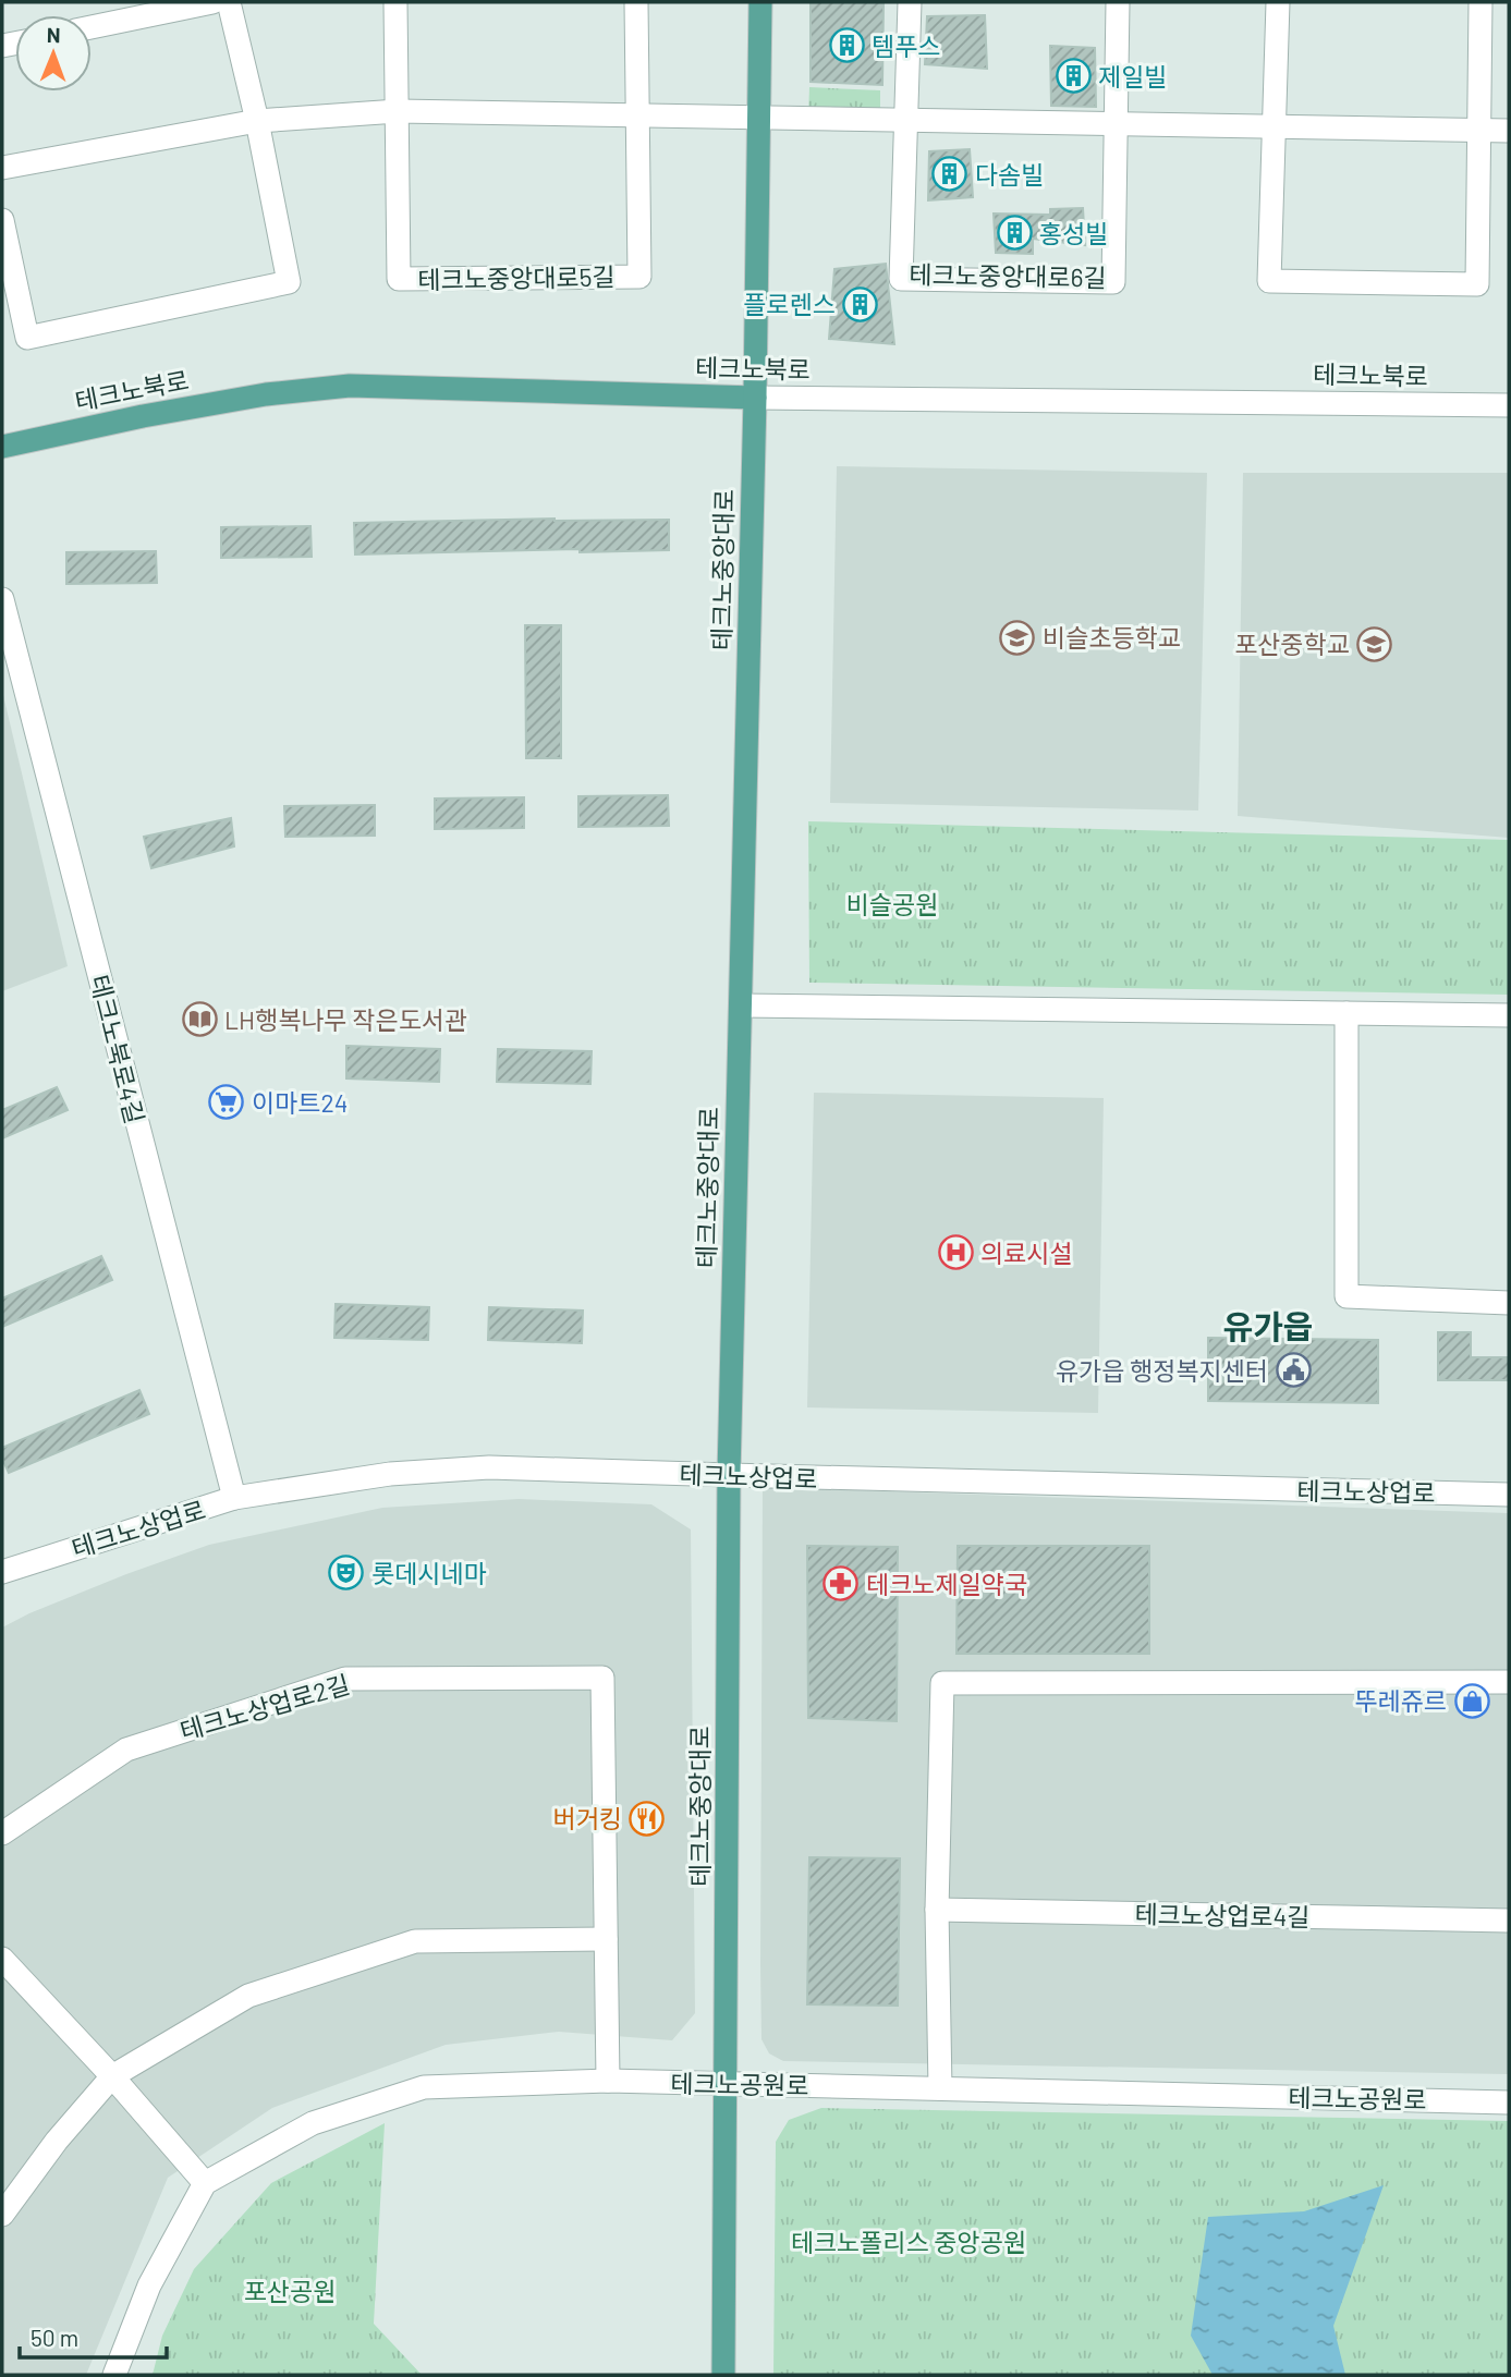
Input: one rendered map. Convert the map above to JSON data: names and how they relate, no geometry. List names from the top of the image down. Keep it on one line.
{"streets":{"main road":["테크노북로","테크노중앙대로"],"street":["테크노중앙대로6길","테크노중앙대로5길","테크노북로4길","테크노상업로","테크노상업로2길","테크노상업로4길","테크노공원로"]},"crossings":[["테크노북로","테크노중앙대로"],["테크노중앙대로","테크노상업로"],["테크노중앙대로","테크노공원로"],["테크노북로4길","테크노상업로"]],"districts":["유가읍"],"parks":["비슬공원","테크노폴리스 중앙공원","포산공원"],"places":{"building":["템푸스","제일빌","다솜빌","홍성빌","플로렌스"],"school or university":["비슬초등학교","포산중학교"],"library":["LH행복나무 작은도서관"],"supermarket":["이마트24"],"hospital":["의료시설"],"public building":["유가읍 행정복지센터"],"theatre":["롯데시네마"],"pharmacy":["테크노제일약국"],"shop":["뚜레쥬르"],"restaurant":["버거킹"]},"scale_bar":"50 m","north":"top"}
